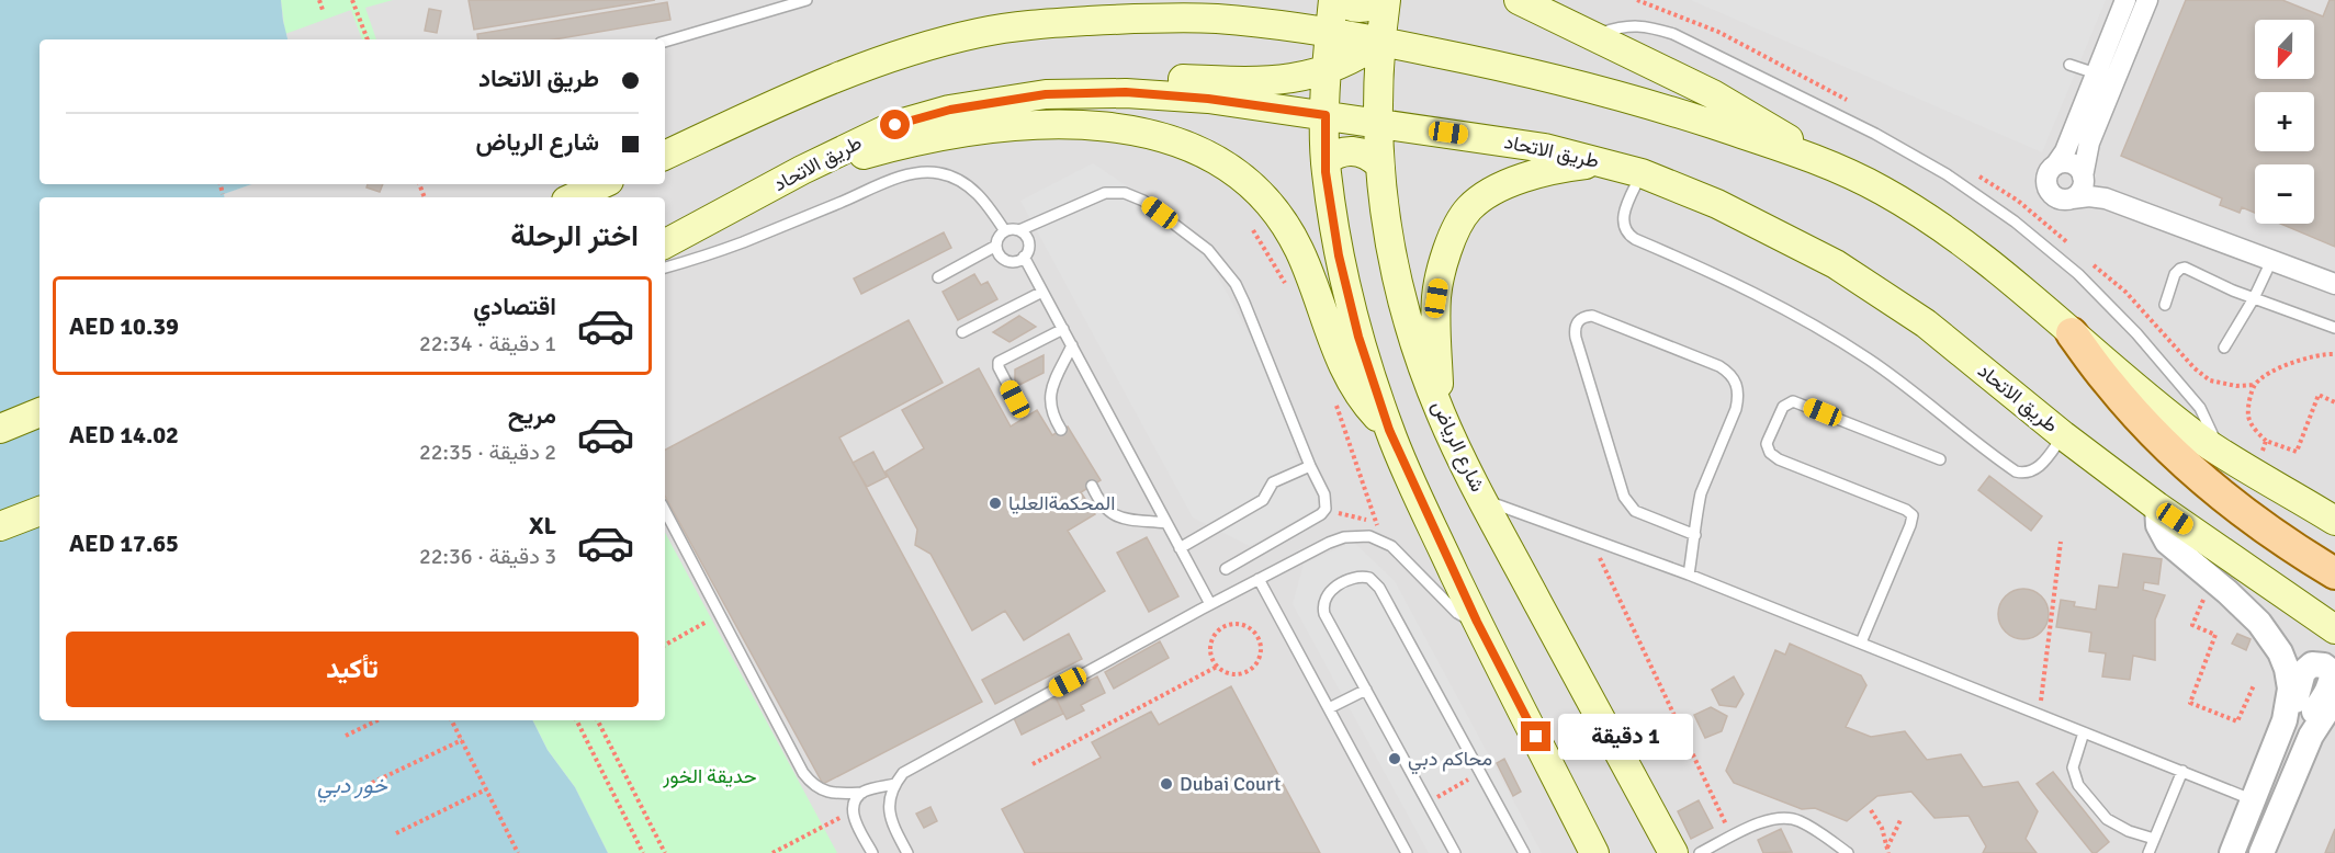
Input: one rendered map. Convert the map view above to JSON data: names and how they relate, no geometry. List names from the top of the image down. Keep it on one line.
{"streets":{"main road":["طريق الاتحاد","شارع الرياض"]},"crossings":[["طريق الاتحاد","شارع الرياض"]],"water":["خور دبي"],"parks":["حديقة الخور"],"places":["المحكمةالعليا","محاكم دبي","Dubai Court"],"north":"bottom","page":{"map_buttons":["+","−"],"banner":["طريق الاتحاد","شارع الرياض"],"heading":"اختر الرحلة","list":[{"name":"اقتصادي","note":"1 دقيقة · 22:34","value":"AED 10.39"},{"name":"مريح","note":"2 دقيقة · 22:35","value":"AED 14.02"},{"name":"XL","note":"3 دقيقة · 22:36","value":"AED 17.65"}],"buttons":"تأكيد","bubble":"1 دقيقة"}}
